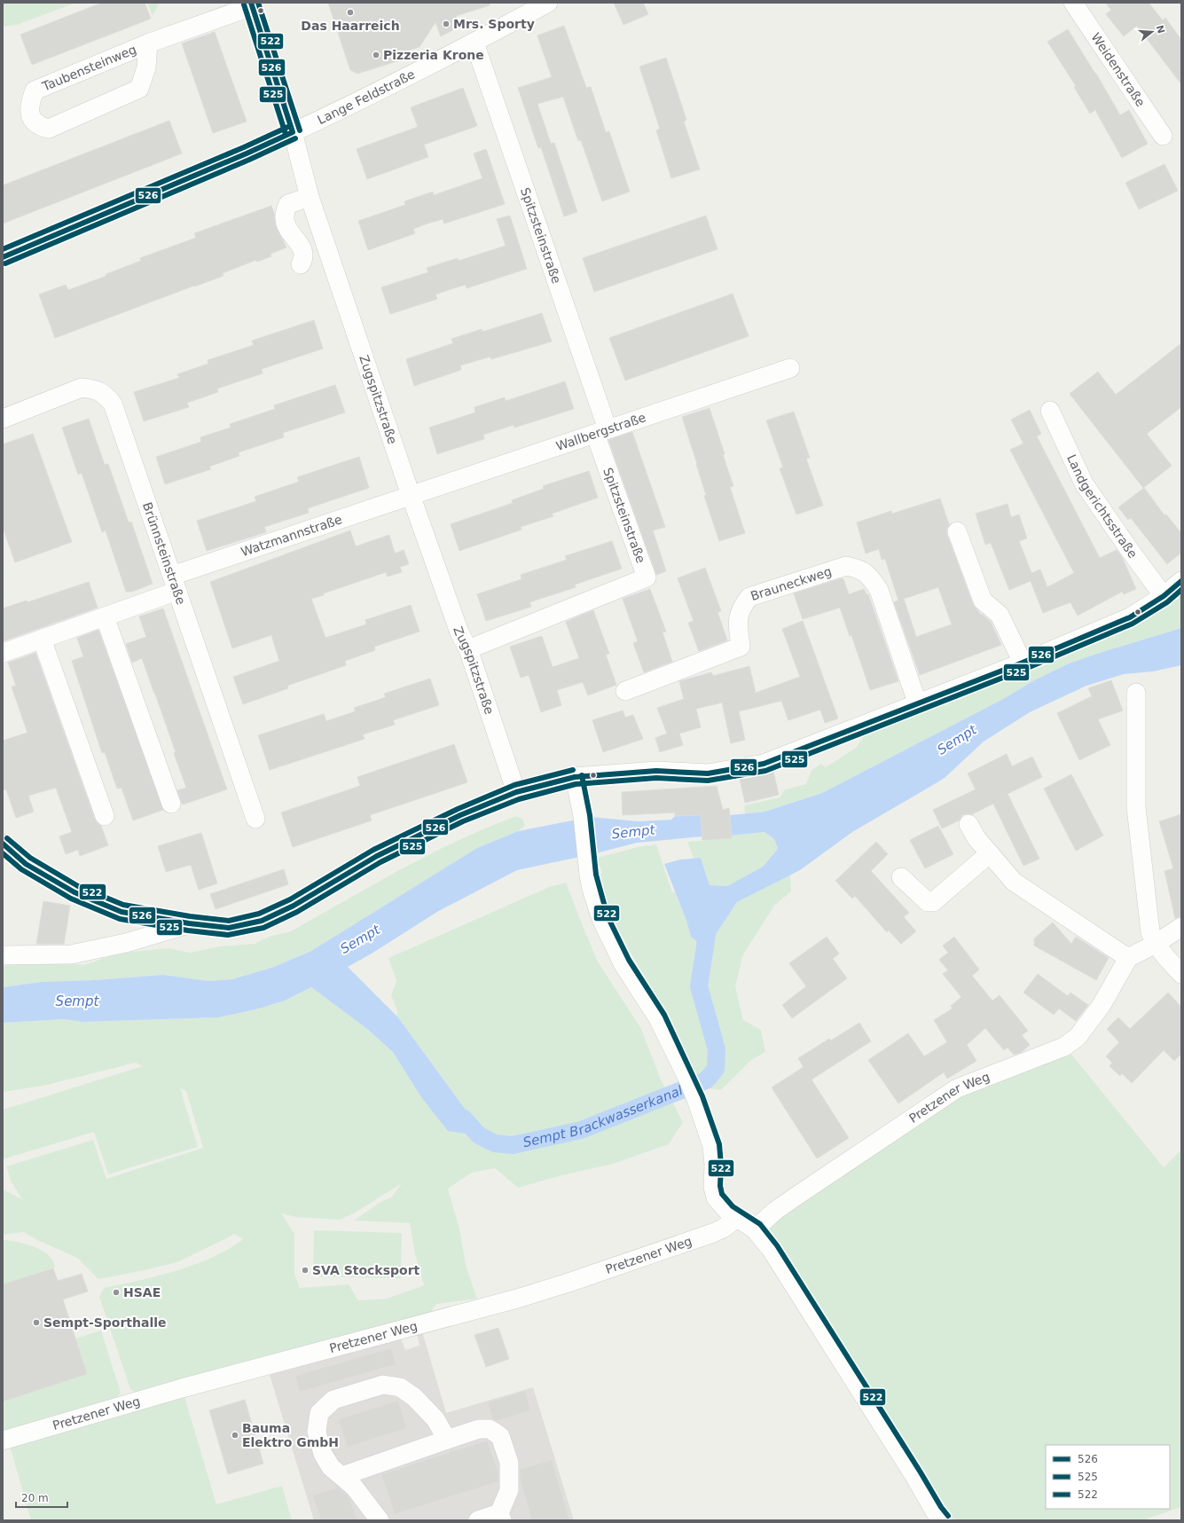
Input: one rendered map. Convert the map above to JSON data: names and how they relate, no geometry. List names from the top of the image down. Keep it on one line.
{"streets":{"street":["Taubensteinweg","Weidenstraße","Lange Feldstraße","Spitzsteinstraße","Zugspitzstraße","Wallbergstraße","Landgerichtsstraße","Watzmannstraße","Brünnsteinstraße","Brauneckweg","Pretzener Weg"]},"crossings":[["Taubensteinweg","Zugspitzstraße"],["Lange Feldstraße","Spitzsteinstraße"],["Lange Feldstraße","Zugspitzstraße"],["Spitzsteinstraße","Zugspitzstraße"],["Spitzsteinstraße","Wallbergstraße"],["Zugspitzstraße","Wallbergstraße"],["Zugspitzstraße","Watzmannstraße"],["Wallbergstraße","Watzmannstraße"],["Watzmannstraße","Brünnsteinstraße"]],"water":["Sempt","Sempt Brackwasserkanal"],"places":["Das Haarreich","Mrs. Sporty","Pizzeria Krone","SVA Stocksport","HSAE","Sempt-Sporthalle","Bauma Elektro GmbH"],"lines":["transit line 526","transit line 522","transit line 525"],"legend":["526","525","522"],"scale_bar":"20 m","north":"right"}
